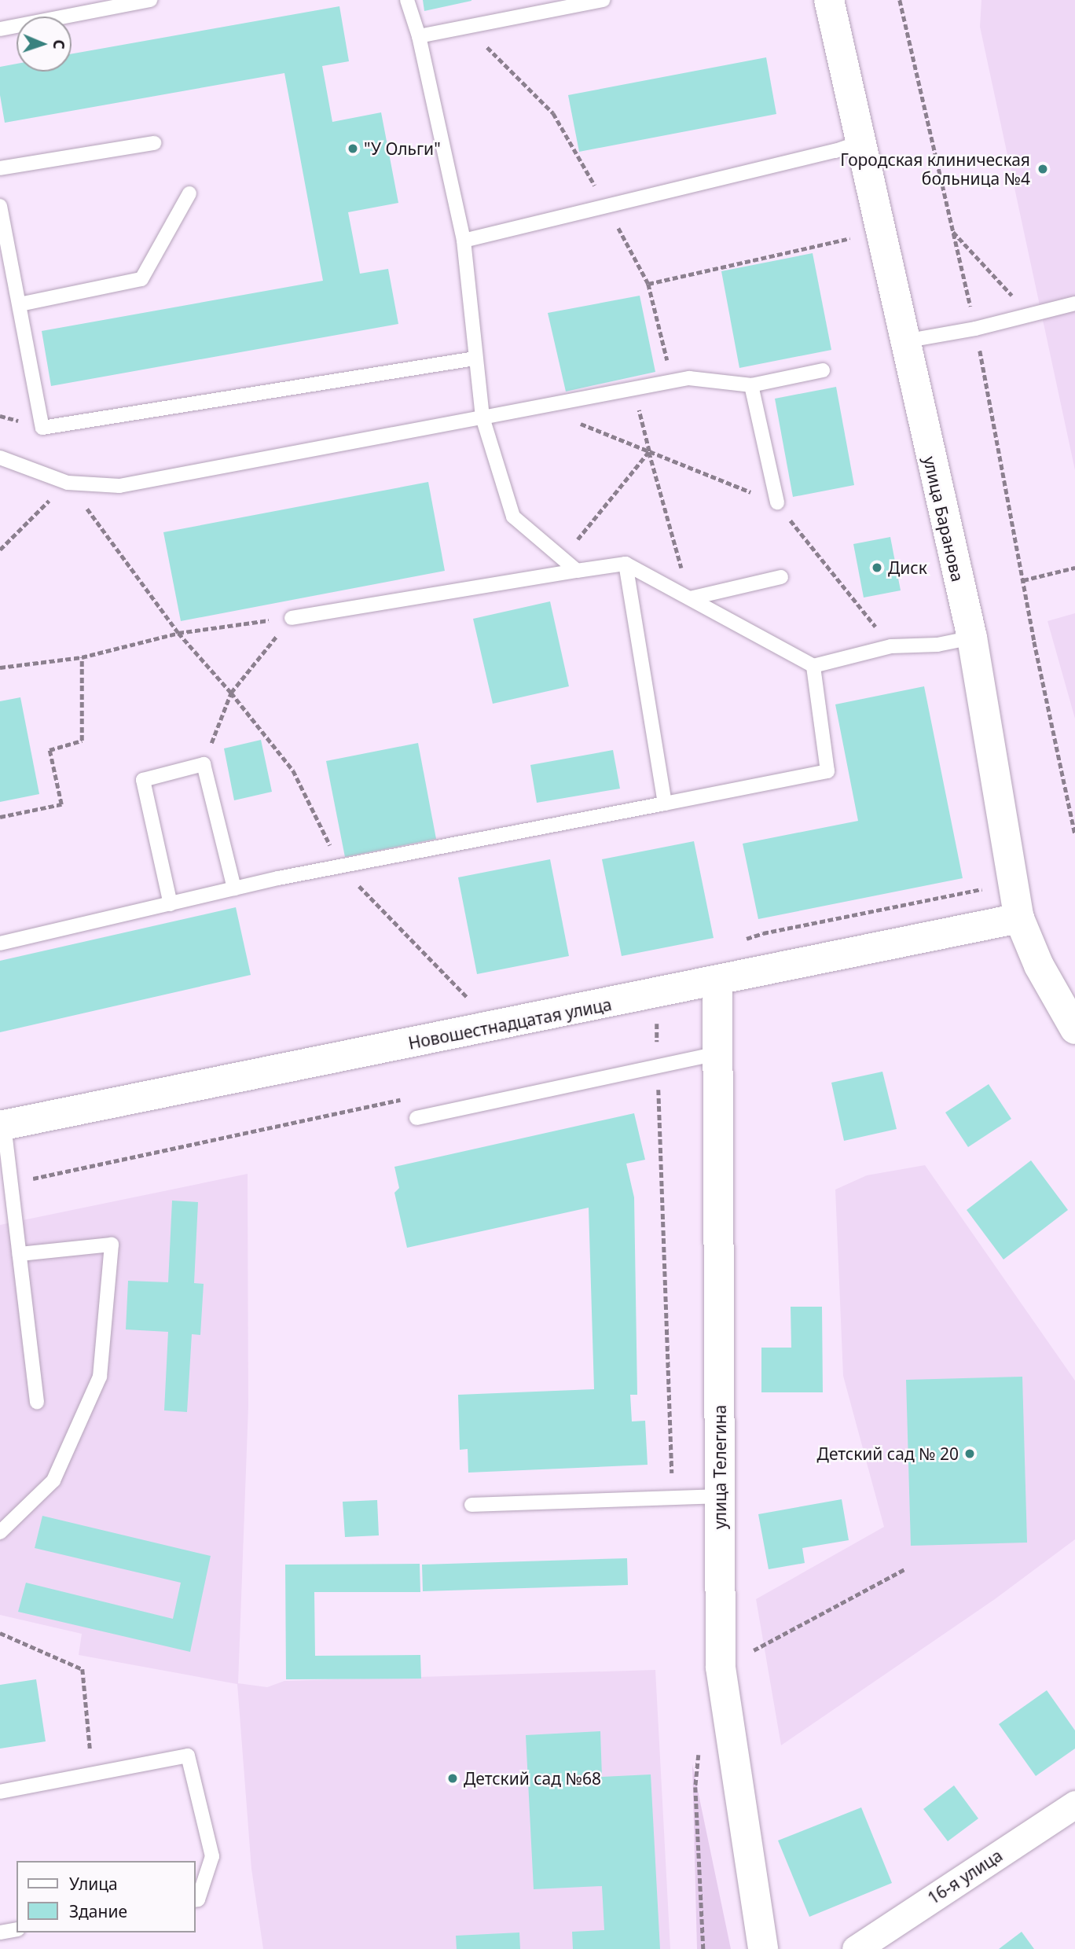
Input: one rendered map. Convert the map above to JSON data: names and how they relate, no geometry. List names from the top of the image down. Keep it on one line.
{"streets":{"street":["улица Баранова","Новошестнадцатая улица","улица Телегина","16-я улица"]},"crossings":[["улица Баранова","Новошестнадцатая улица"],["Новошестнадцатая улица","улица Телегина"]],"places":["\"У Ольги\"","Городская клиническая больница №4","Диск","Детский сад № 20","Детский сад №68"],"legend":["Улица","Здание"],"north":"right"}
